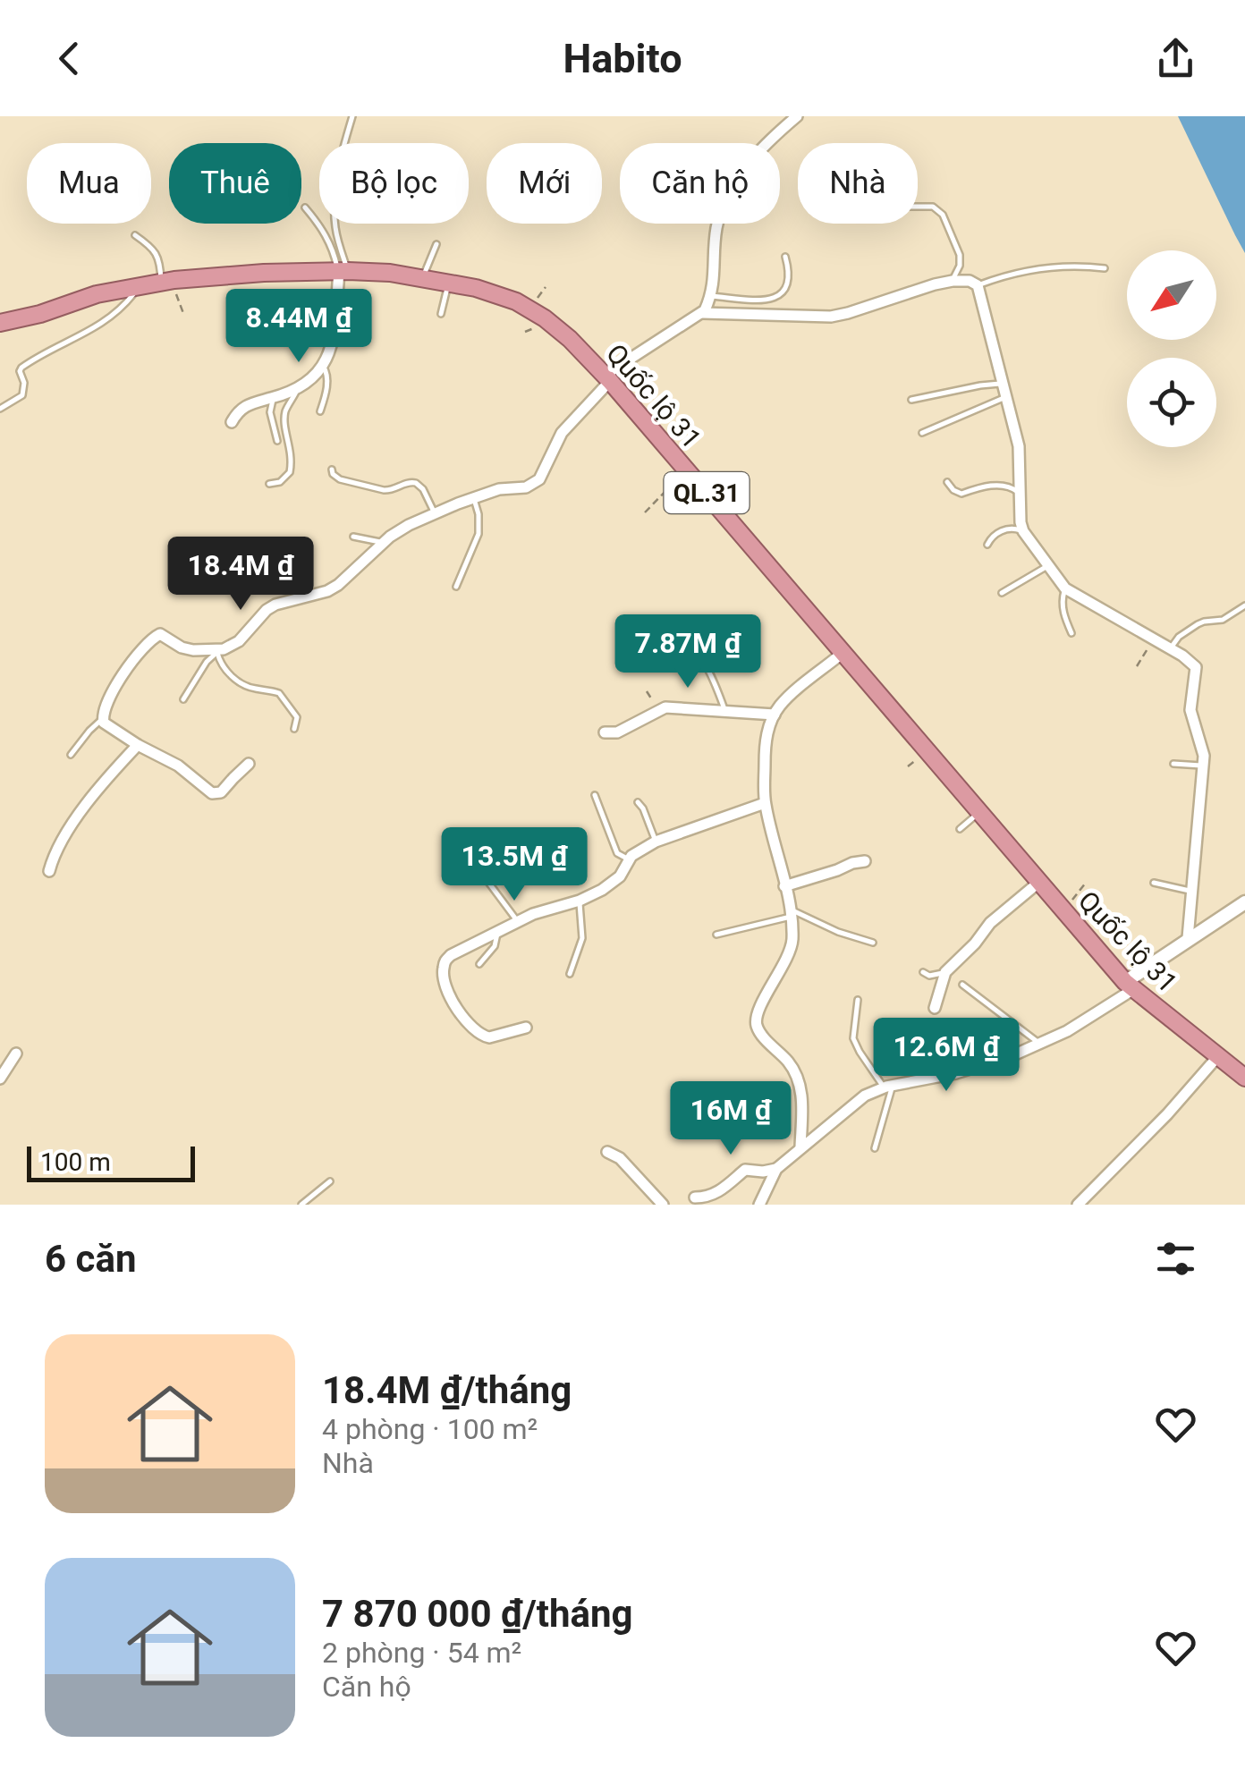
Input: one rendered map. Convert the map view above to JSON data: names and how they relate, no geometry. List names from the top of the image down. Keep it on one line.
{"streets":{"highway":["Quốc lộ 31","QL.31"]},"scale_bar":"100 m","north":"bottom left","page":{"header":"Habito","chip":["Mua","Thuê","Bộ lọc","Mới","Căn hộ","Nhà"],"price":["8.44M ₫","18.4M ₫","7.87M ₫","13.5M ₫","12.6M ₫","16M ₫"],"scale":"100 m","heading":"6 căn","list":[{"name":"18.4M ₫/tháng","note":"4 phòng · 100 m² · Nhà"},{"name":"7 870 000 ₫/tháng","note":"2 phòng · 54 m² · Căn hộ"}]}}
